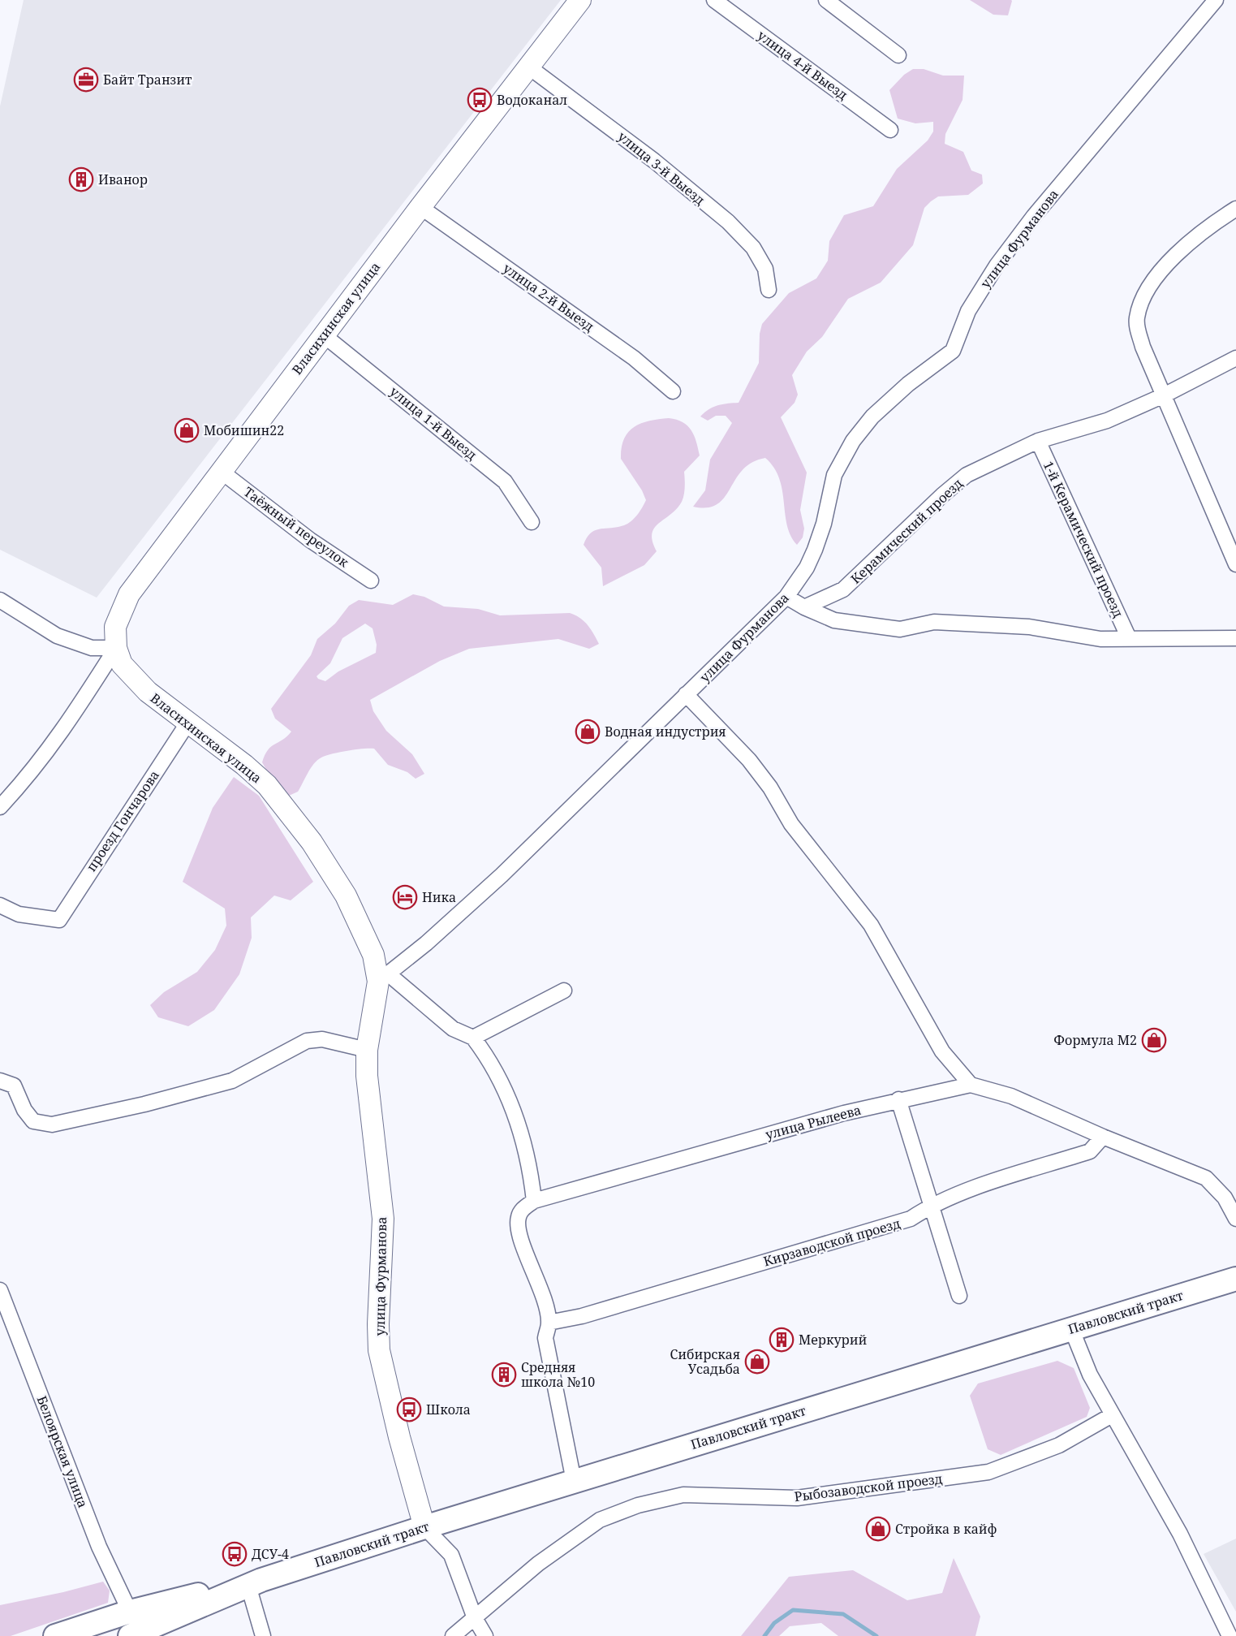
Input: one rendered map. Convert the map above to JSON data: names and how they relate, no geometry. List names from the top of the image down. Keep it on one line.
{"streets":{"main road":["Павловский тракт"],"street":["улица 4-й Выезд","улица 3-й Выезд","улица Фурманова","улица 2-й Выезд","Власихинская улица","улица 1-й Выезд","Таёжный переулок","Керамический проезд","1-й Керамический проезд","проезд Гончарова","улица Рылеева","Кирзаводской проезд","Белоярская улица","Рыбозаводской проезд"]},"crossings":[["улица 3-й Выезд","Власихинская улица"],["улица Фурманова","Власихинская улица"],["улица Фурманова","Павловский тракт"],["улица 2-й Выезд","Власихинская улица"],["Власихинская улица","улица 1-й Выезд"],["Власихинская улица","Таёжный переулок"],["Власихинская улица","проезд Гончарова"],["Керамический проезд","1-й Керамический проезд"],["улица Рылеева","Кирзаводской проезд"],["Павловский тракт","Белоярская улица"]],"places":{"office":["Байт Транзит"],"bus stop":["Водоканал","Школа","ДСУ-4"],"building":["Иванор","Меркурий","Средняя школа №10"],"shop":["Мобишин22","Водная индустрия","Формула М2","Сибирская Усадьба","Стройка в кайф"],"hotel":["Ника"]}}
